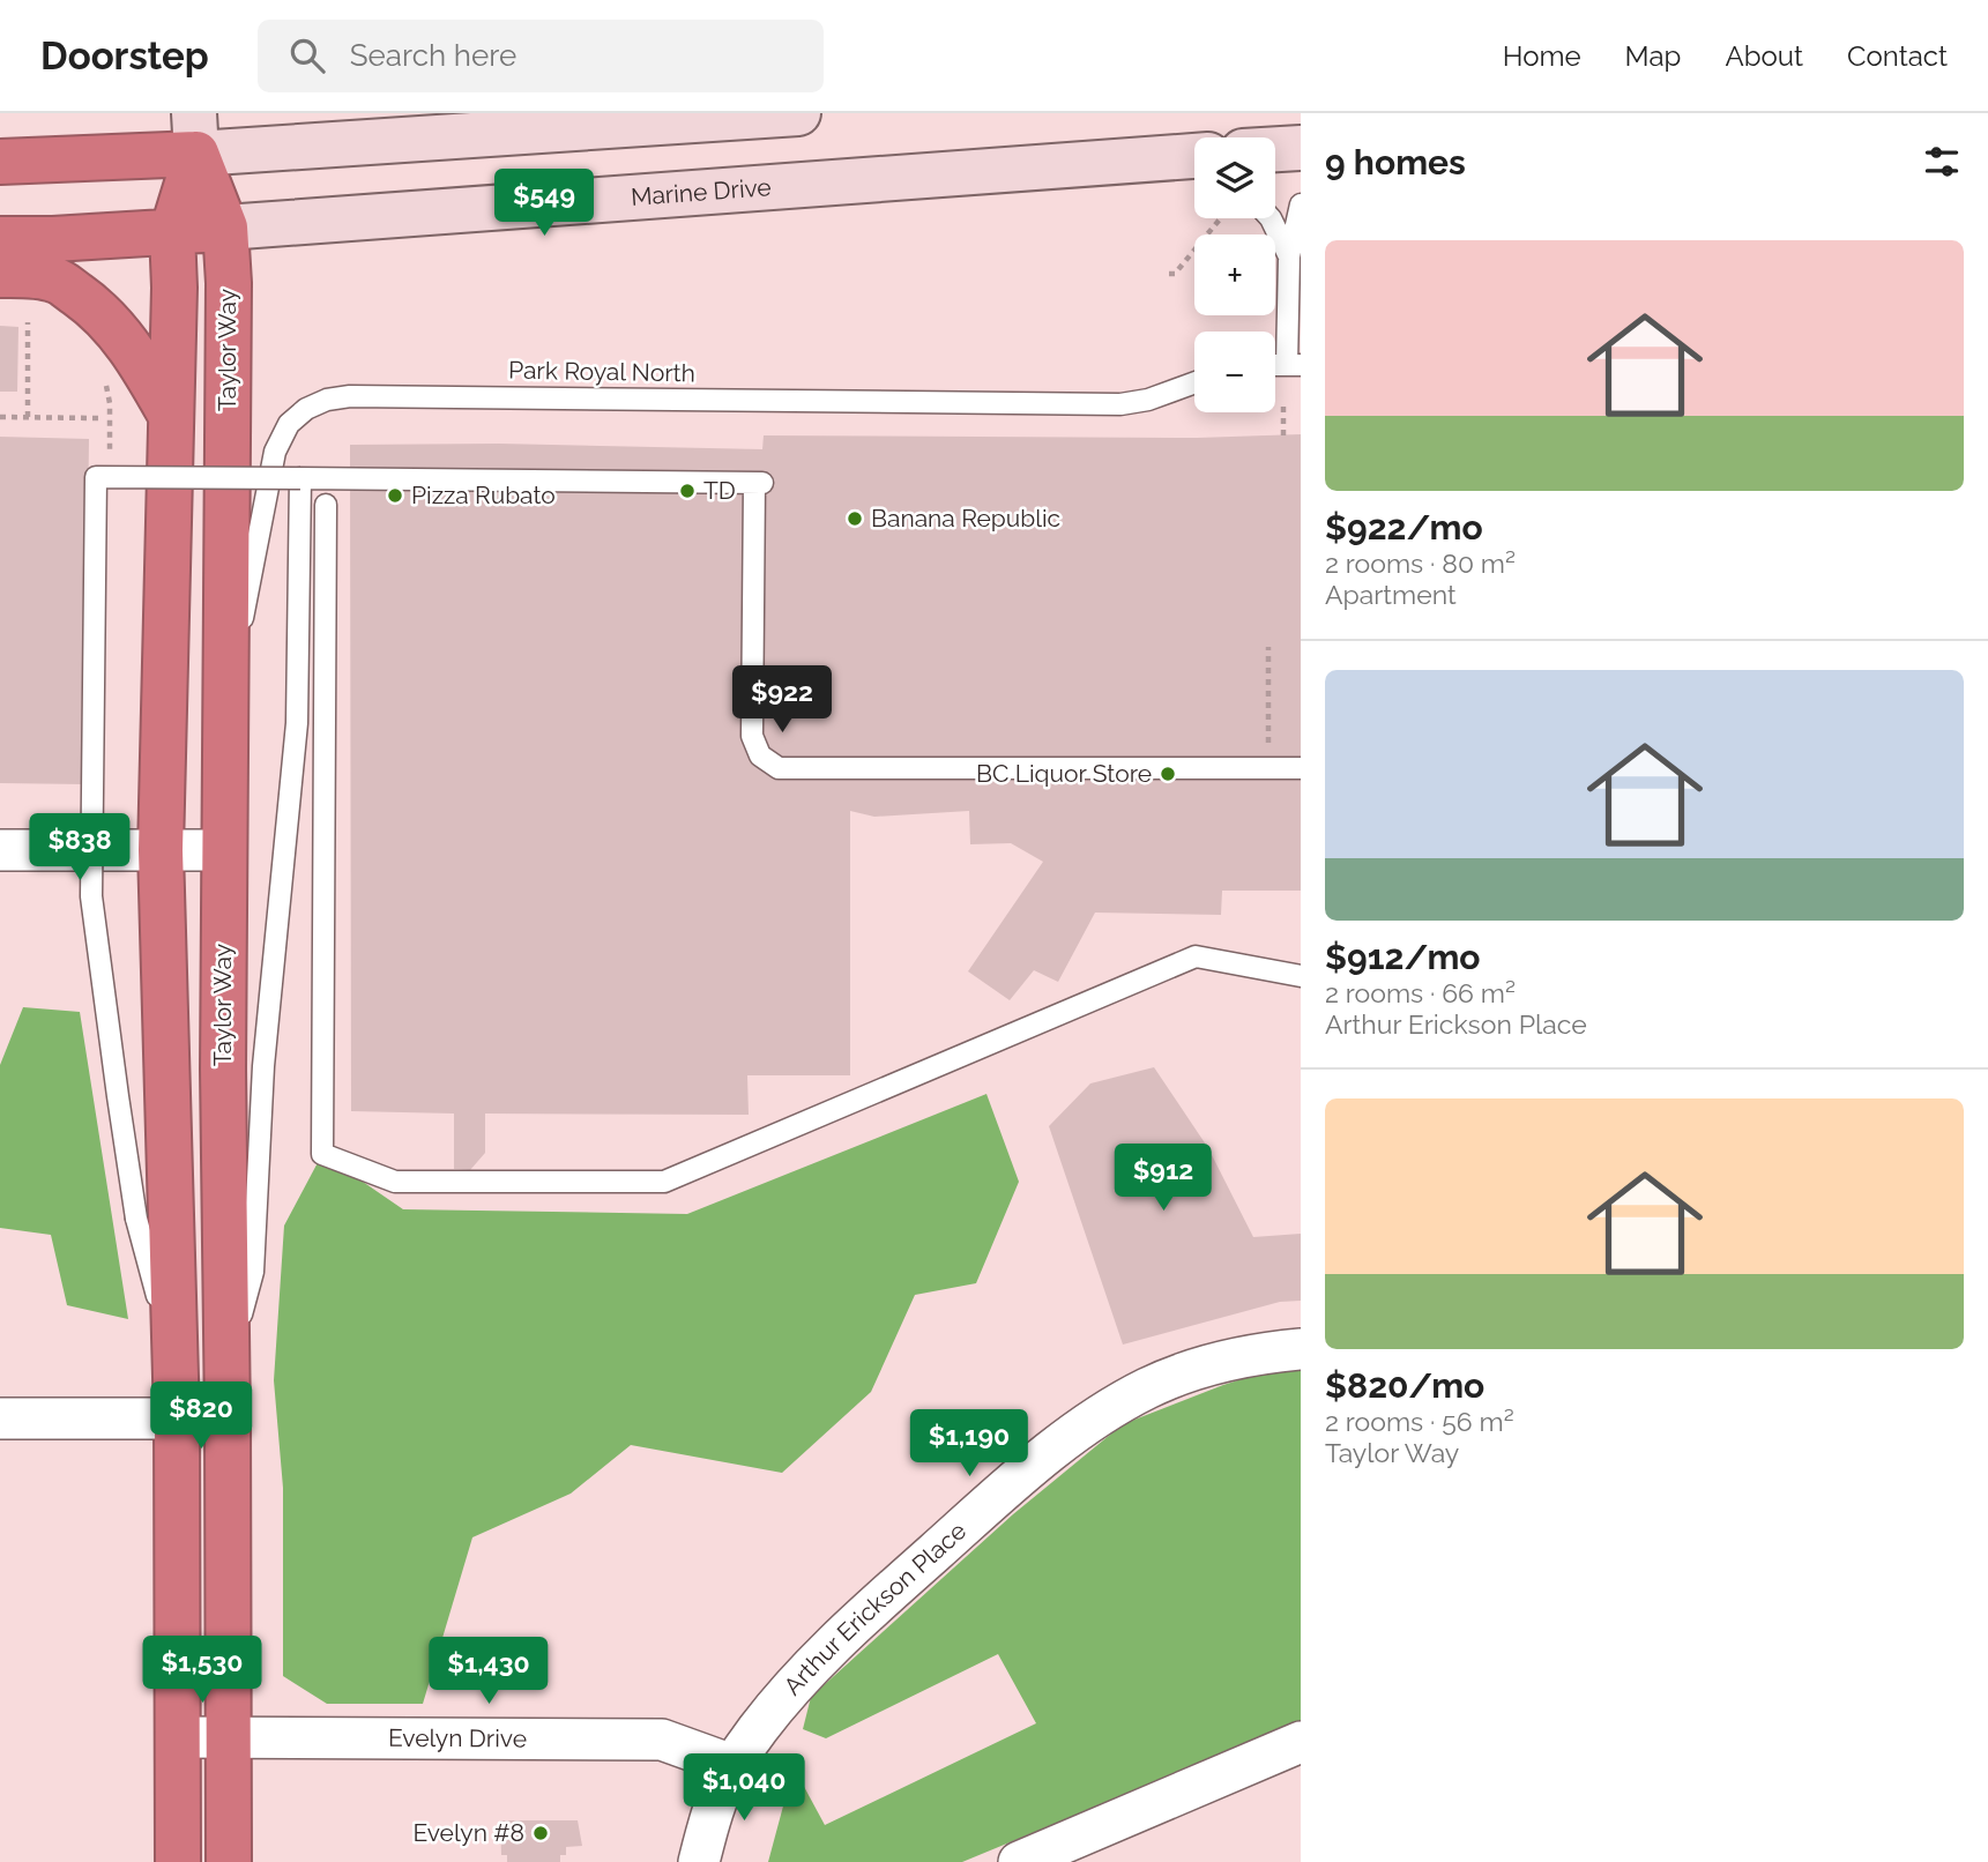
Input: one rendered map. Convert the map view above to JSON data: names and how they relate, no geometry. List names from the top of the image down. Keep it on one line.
{"streets":{"highway":["Marine Drive","Taylor Way"],"street":["Arthur Erickson Place","Evelyn Drive"],"lane":["Park Royal North"]},"crossings":[["Marine Drive","Taylor Way"],["Taylor Way","Park Royal North"],["Taylor Way","Evelyn Drive"],["Arthur Erickson Place","Evelyn Drive"]],"places":["TD","Pizza Rubato","Banana Republic","BC Liquor Store","Evelyn #8"],"page":{"header":"Doorstep","search":"Search here","nav":["Home","Map","About","Contact"],"heading":"9 homes","map_buttons":["+","−"],"price":["$549","$922","$838","$912","$820","$1,190","$1,530","$1,430","$1,040"],"list":[{"name":"$922/mo","note":"2 rooms · 80 m² · Apartment"},{"name":"$912/mo","note":"2 rooms · 66 m² · Arthur Erickson Place"},{"name":"$820/mo","note":"2 rooms · 56 m² · Taylor Way"}]}}
